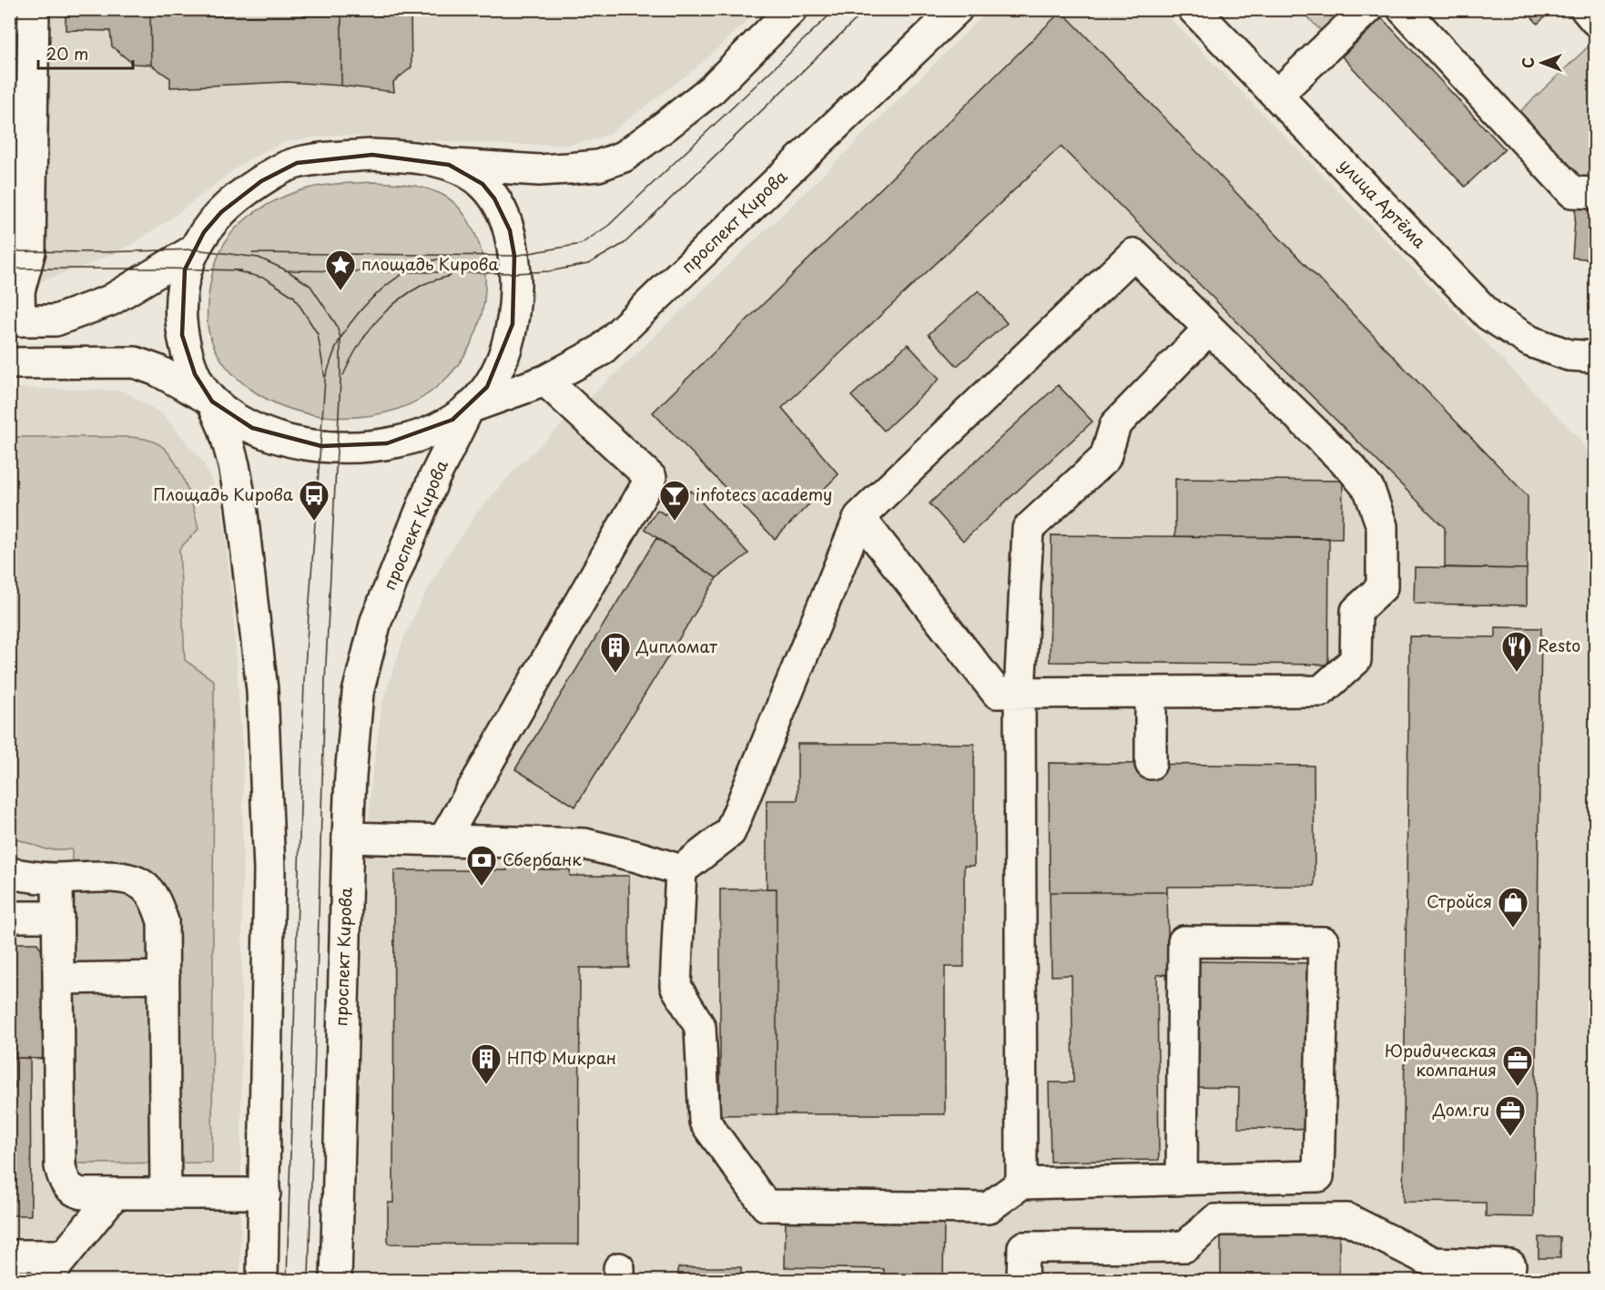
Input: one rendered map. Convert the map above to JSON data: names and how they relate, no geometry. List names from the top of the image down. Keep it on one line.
{"streets":{"main road":["улица Артёма","проспект Кирова"]},"places":{"place":["площадь Кирова"],"bus stop":["Площадь Кирова"],"bar":["infotecs academy"],"restaurant":["Resto"],"building":["Дипломат","НПФ Микран"],"bank":["Сбербанк"],"shop":["Стройся"],"office":["Юридическая компания","Дом.ru"]},"scale_bar":"20 m","north":"left"}
